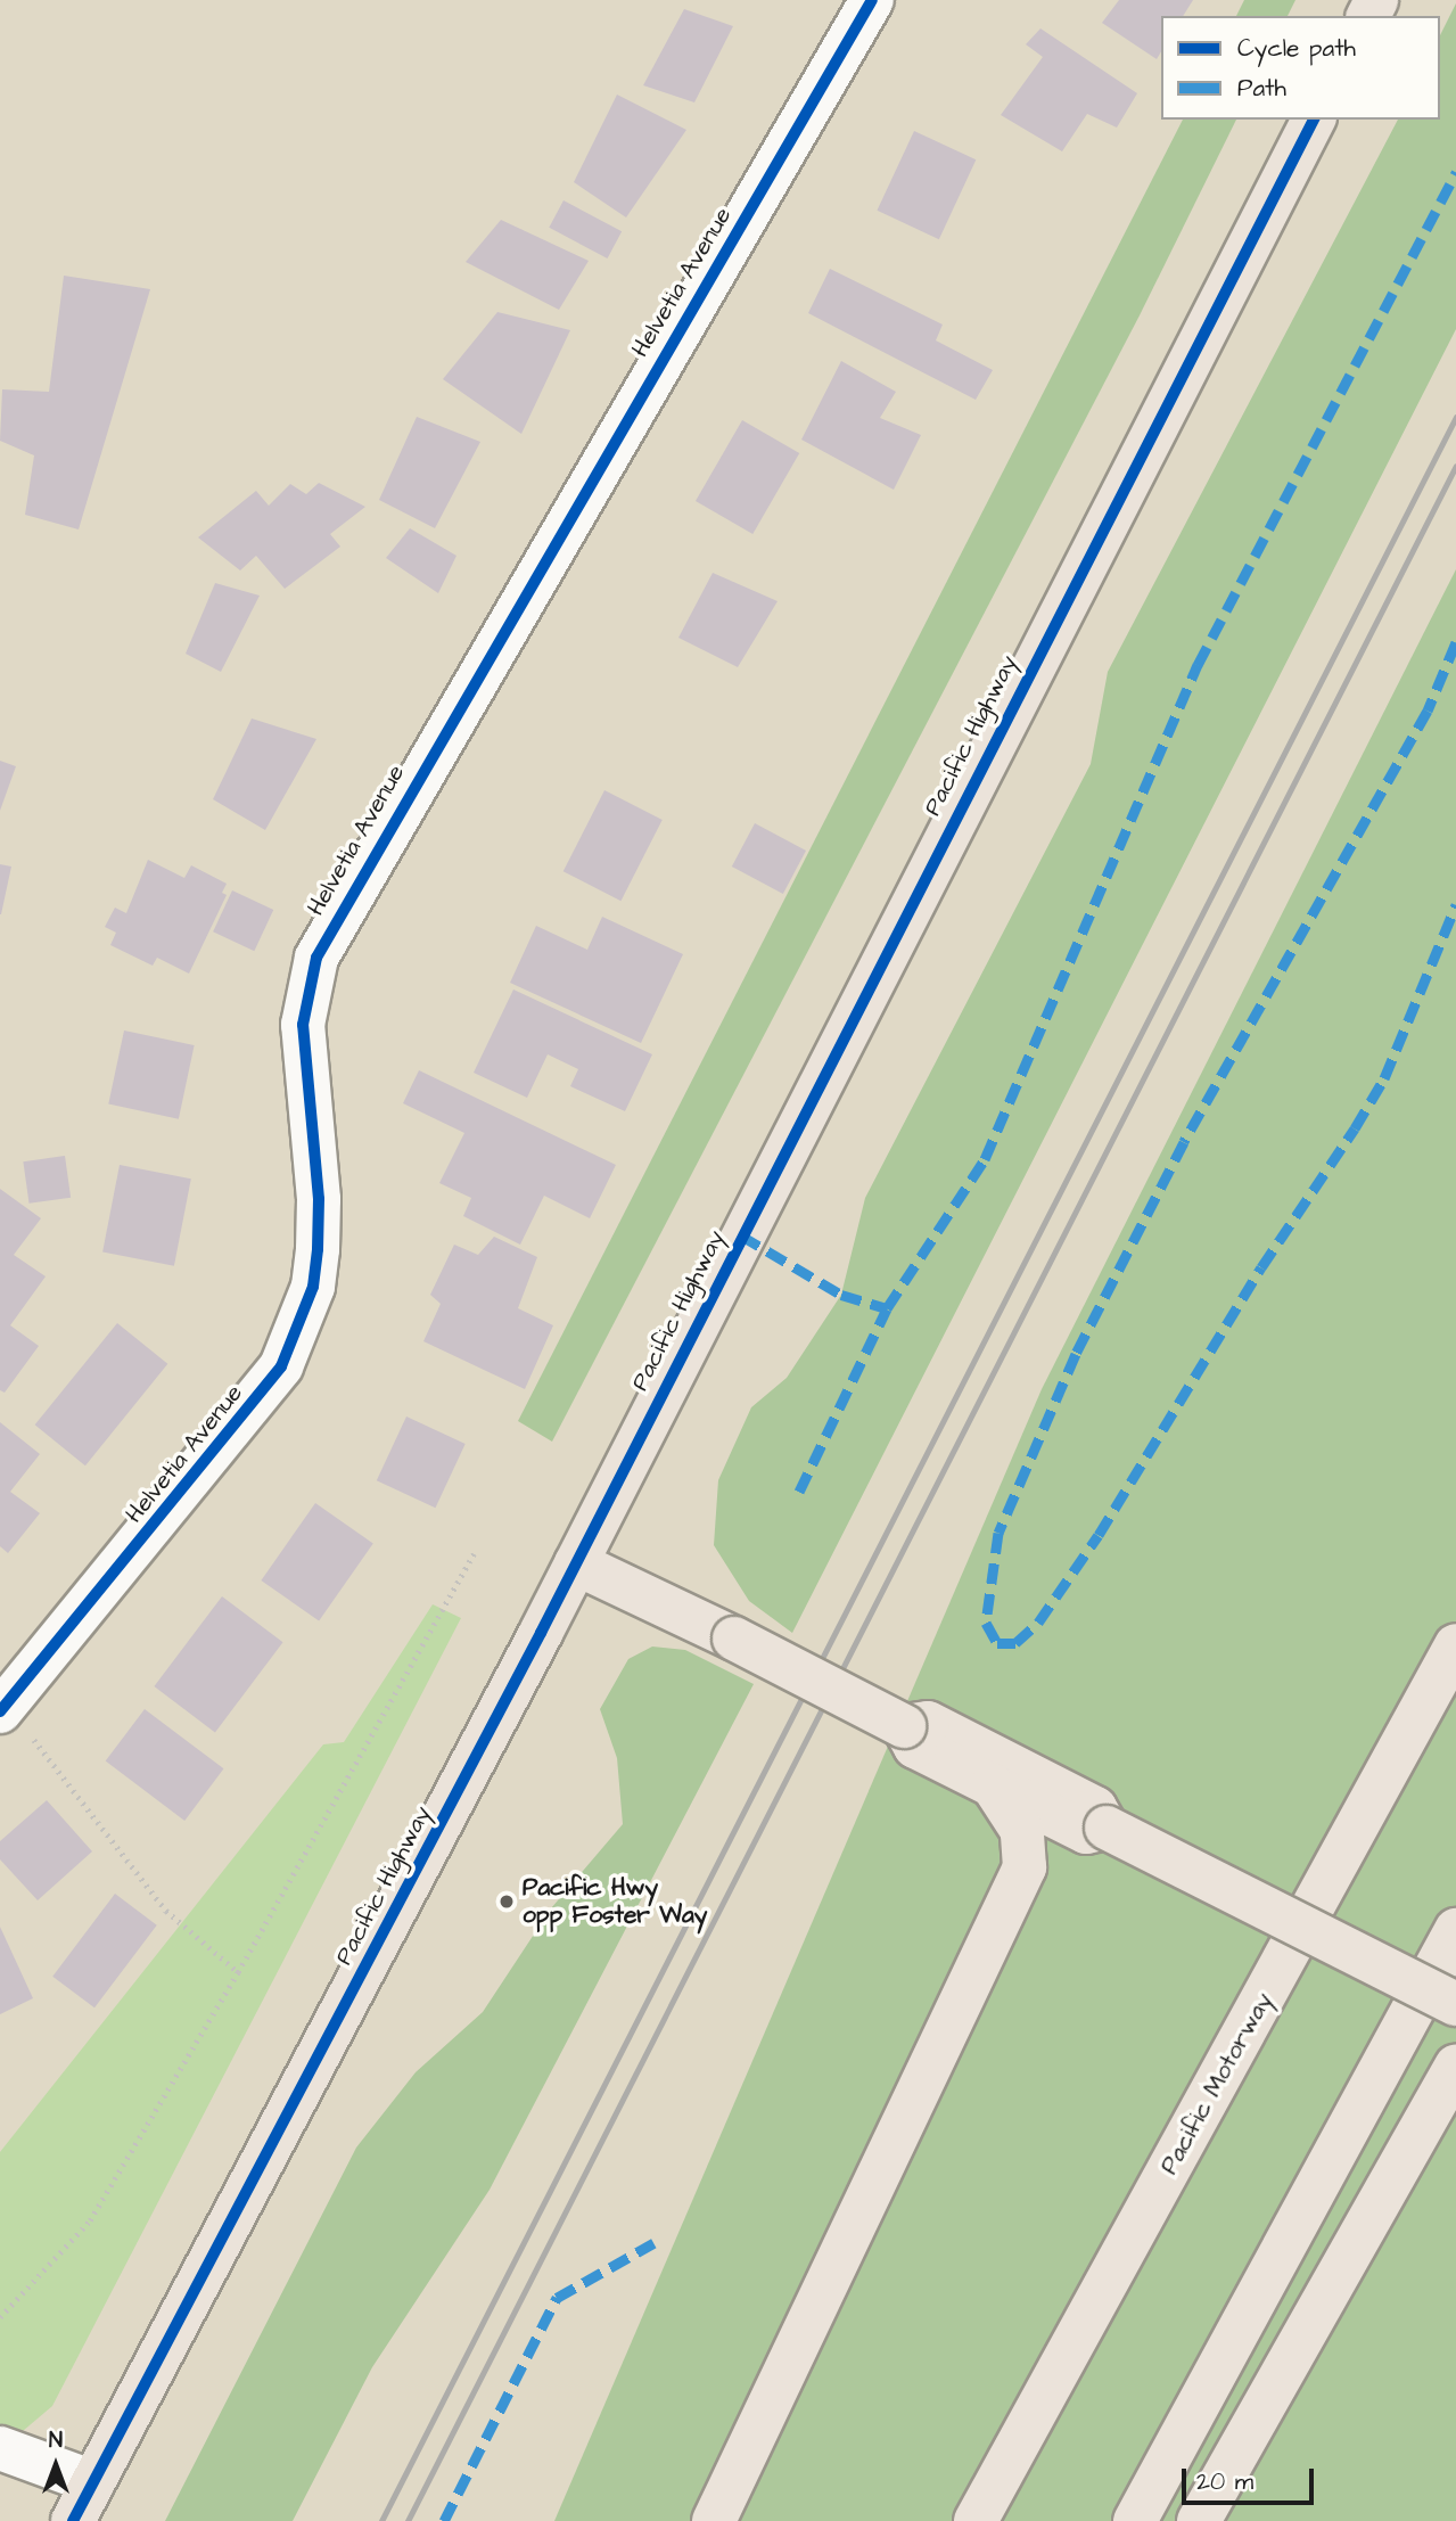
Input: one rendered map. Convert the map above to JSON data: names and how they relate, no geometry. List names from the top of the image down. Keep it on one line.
{"streets":{"main road":["Pacific Highway","Pacific Motorway"],"street":["Helvetia Avenue"]},"places":["Pacific Hwy opp Foster Way"],"legend":["Cycle path","Path"],"scale_bar":"20 m","north":"top"}
